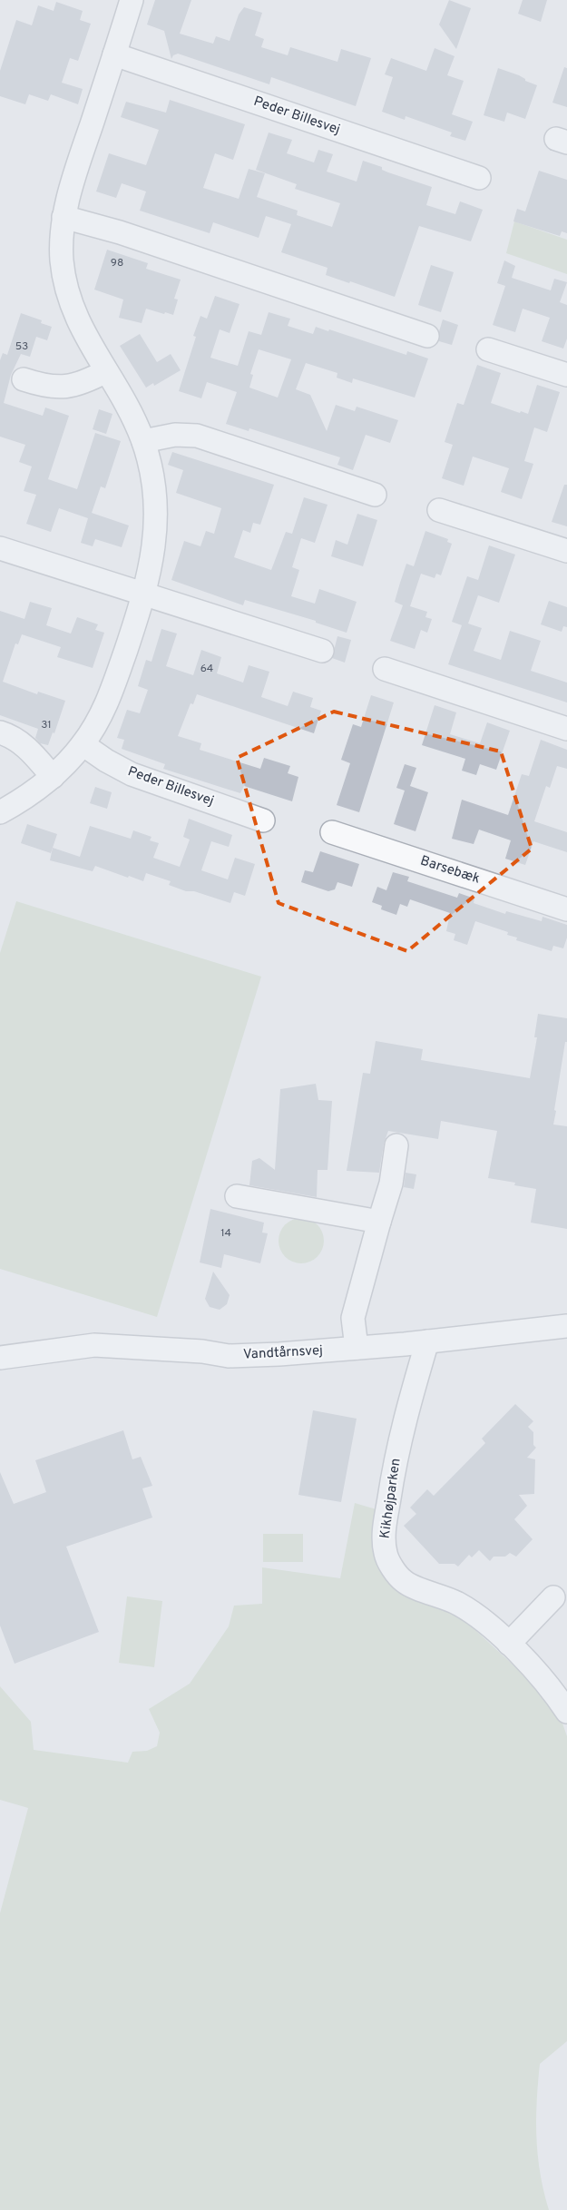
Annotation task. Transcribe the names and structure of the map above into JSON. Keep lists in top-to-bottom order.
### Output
{
  "streets": {
    "street": [
      "Peder Billesvej",
      "Barsebæk",
      "Vandtårnsvej",
      "Kikhøjparken"
    ]
  },
  "crossings": [
    ["Vandtårnsvej", "Kikhøjparken"]
  ],
  "house_numbers": [
    "98",
    "53",
    "64",
    "31",
    "14"
  ]
}
